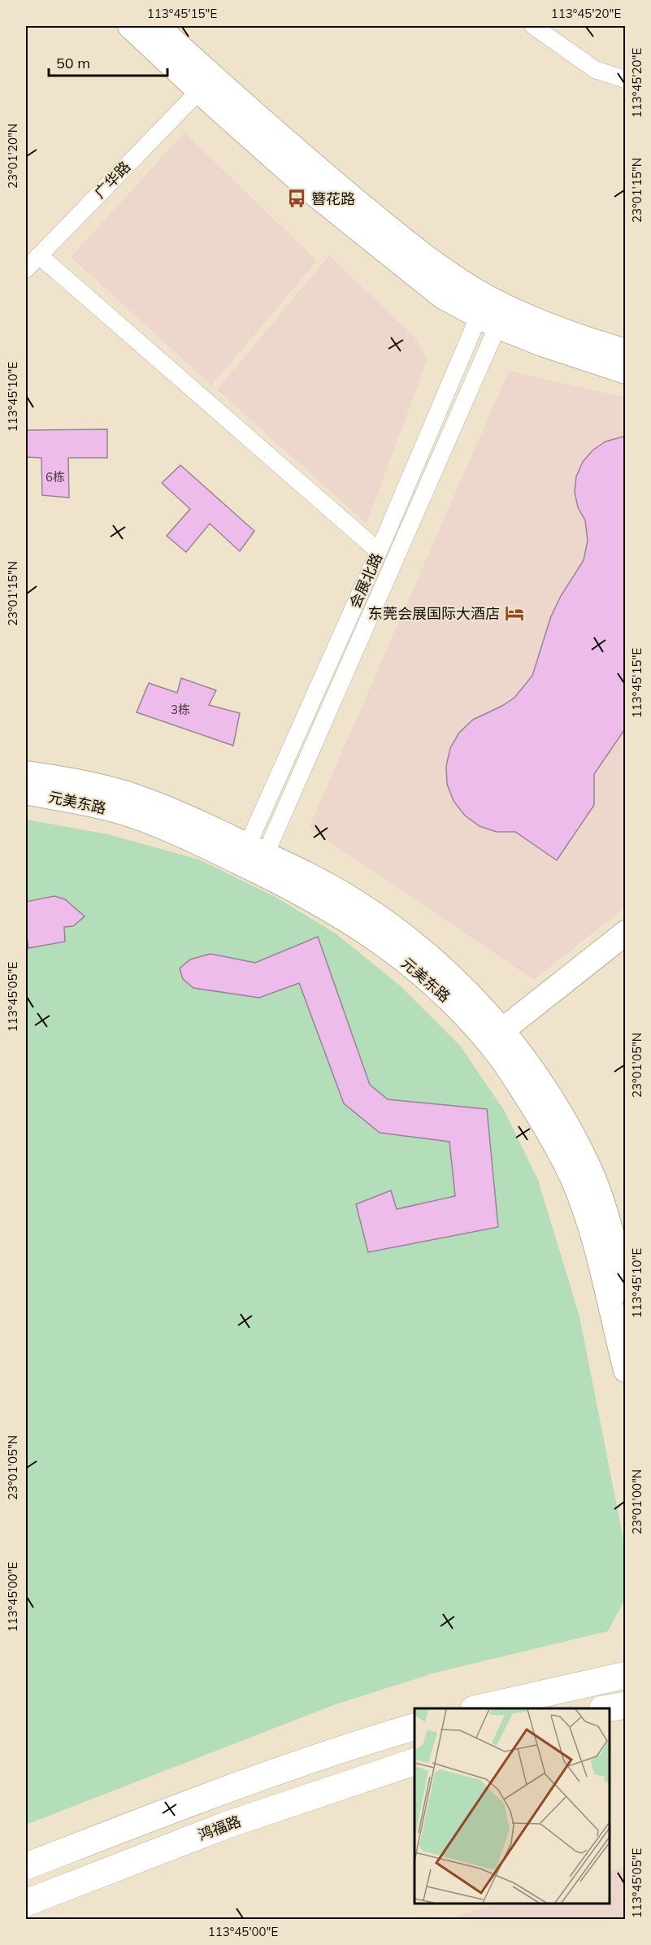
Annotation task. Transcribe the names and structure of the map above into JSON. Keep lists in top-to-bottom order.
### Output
{
  "streets": {
    "main road": ["鸿福路"],
    "street": ["广华路", "会展北路", "元美东路"]
  },
  "crossings": [
    ["会展北路", "元美东路"]
  ],
  "places": {
    "bus stop": ["簪花路"],
    "hotel": ["东莞会展国际大酒店"]
  },
  "house_numbers": ["6栋", "3栋"],
  "scale_bar": "50 m",
  "coordinates": [
    "113°45'15\"E",
    "113°45'20\"E",
    "23°01'20\"N",
    "23°01'15\"N",
    "113°45'10\"E",
    "113°45'05\"E",
    "23°01'05\"N",
    "23°01'00\"N",
    "113°45'00\"E"
  ]
}
